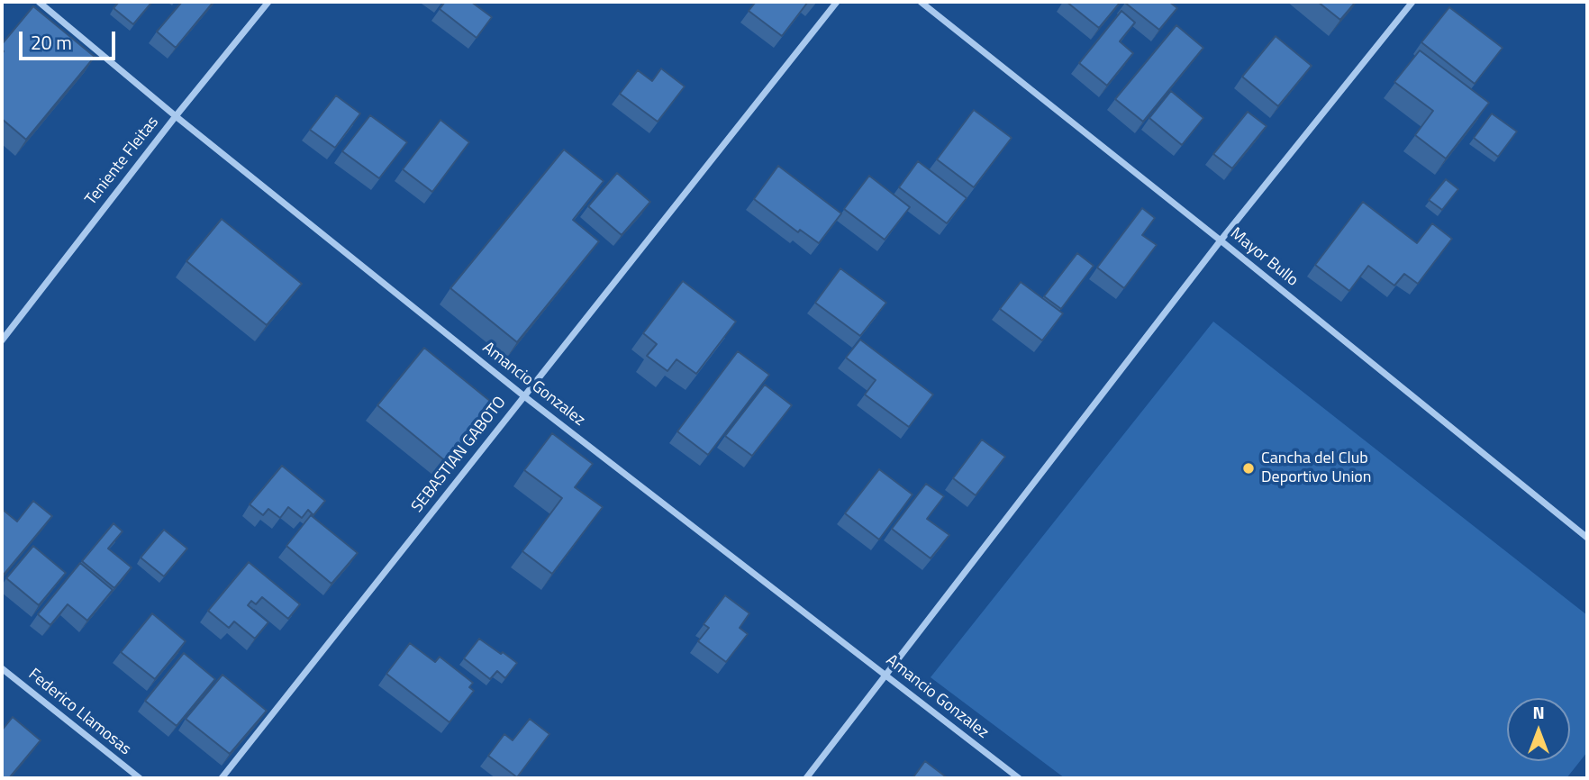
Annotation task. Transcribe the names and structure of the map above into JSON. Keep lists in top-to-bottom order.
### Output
{
  "streets": {
    "street": [
      "Teniente Fleitas",
      "Mayor Bullo",
      "Amancio Gonzalez",
      "SEBASTIAN GABOTO",
      "Federico Llamosas"
    ]
  },
  "crossings": [
    ["Teniente Fleitas", "Amancio Gonzalez"],
    ["Amancio Gonzalez", "SEBASTIAN GABOTO"]
  ],
  "places": ["Cancha del Club Deportivo Union"],
  "scale_bar": "20 m",
  "north": "top"
}
